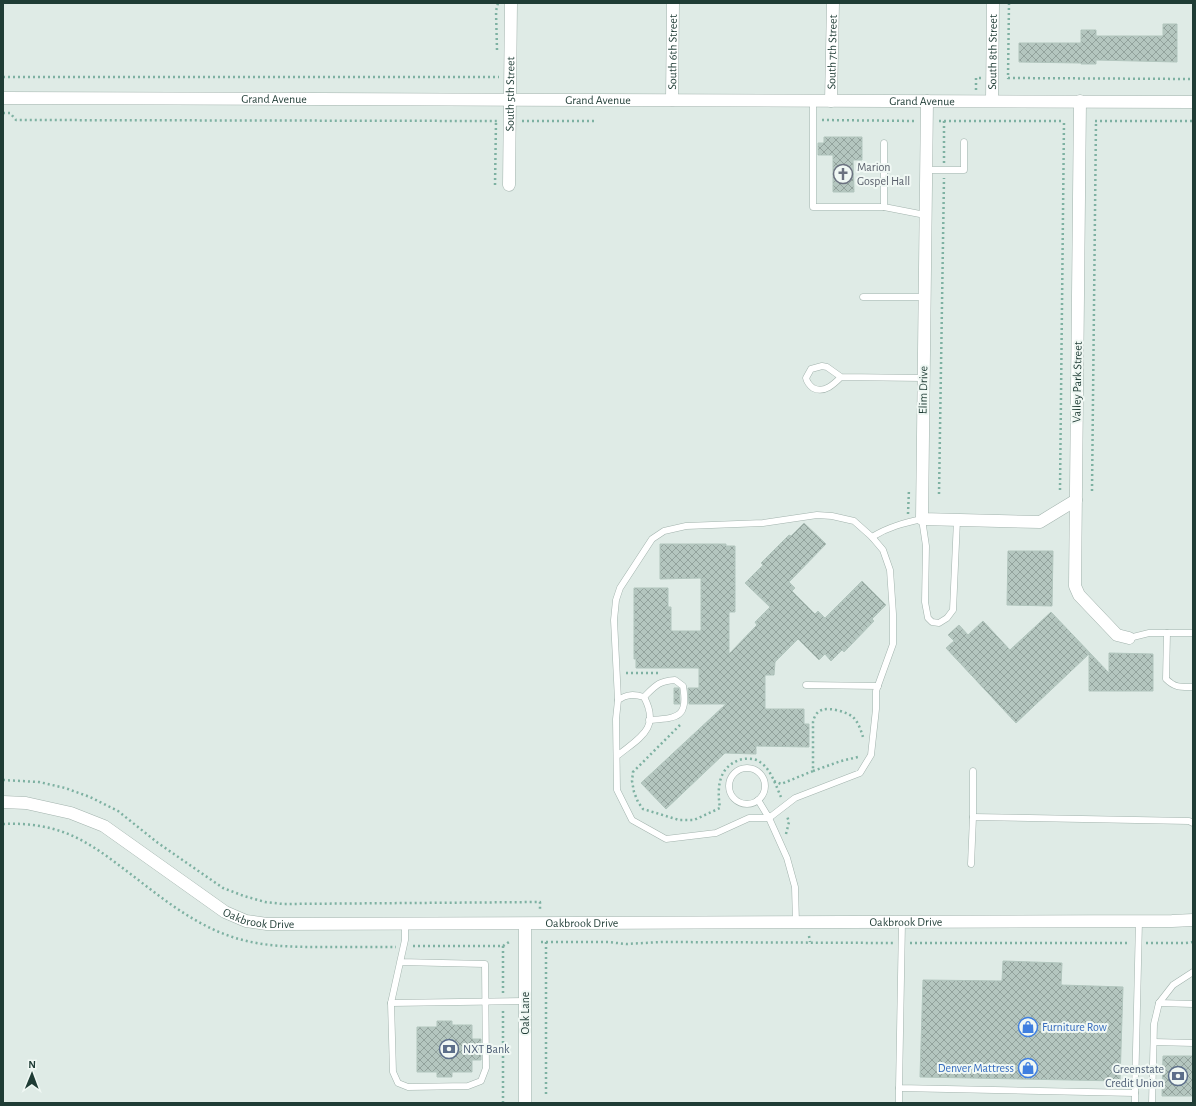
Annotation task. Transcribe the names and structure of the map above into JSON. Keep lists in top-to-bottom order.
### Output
{
  "streets": {
    "street": [
      "South 6th Street",
      "South 7th Street",
      "South 8th Street",
      "South 5th Street",
      "Grand Avenue",
      "Valley Park Street",
      "Elim Drive",
      "Oakbrook Drive",
      "Oak Lane"
    ]
  },
  "crossings": [
    ["South 6th Street", "Grand Avenue"],
    ["South 7th Street", "Grand Avenue"],
    ["South 8th Street", "Grand Avenue"],
    ["South 5th Street", "Grand Avenue"],
    ["Grand Avenue", "Valley Park Street"],
    ["Grand Avenue", "Elim Drive"],
    ["Oakbrook Drive", "Oak Lane"]
  ],
  "places": {
    "church": ["Marion Gospel Hall"],
    "shop": ["Furniture Row", "Denver Mattress"],
    "bank": ["NXT Bank", "Greenstate Credit Union"]
  },
  "north": "top"
}
